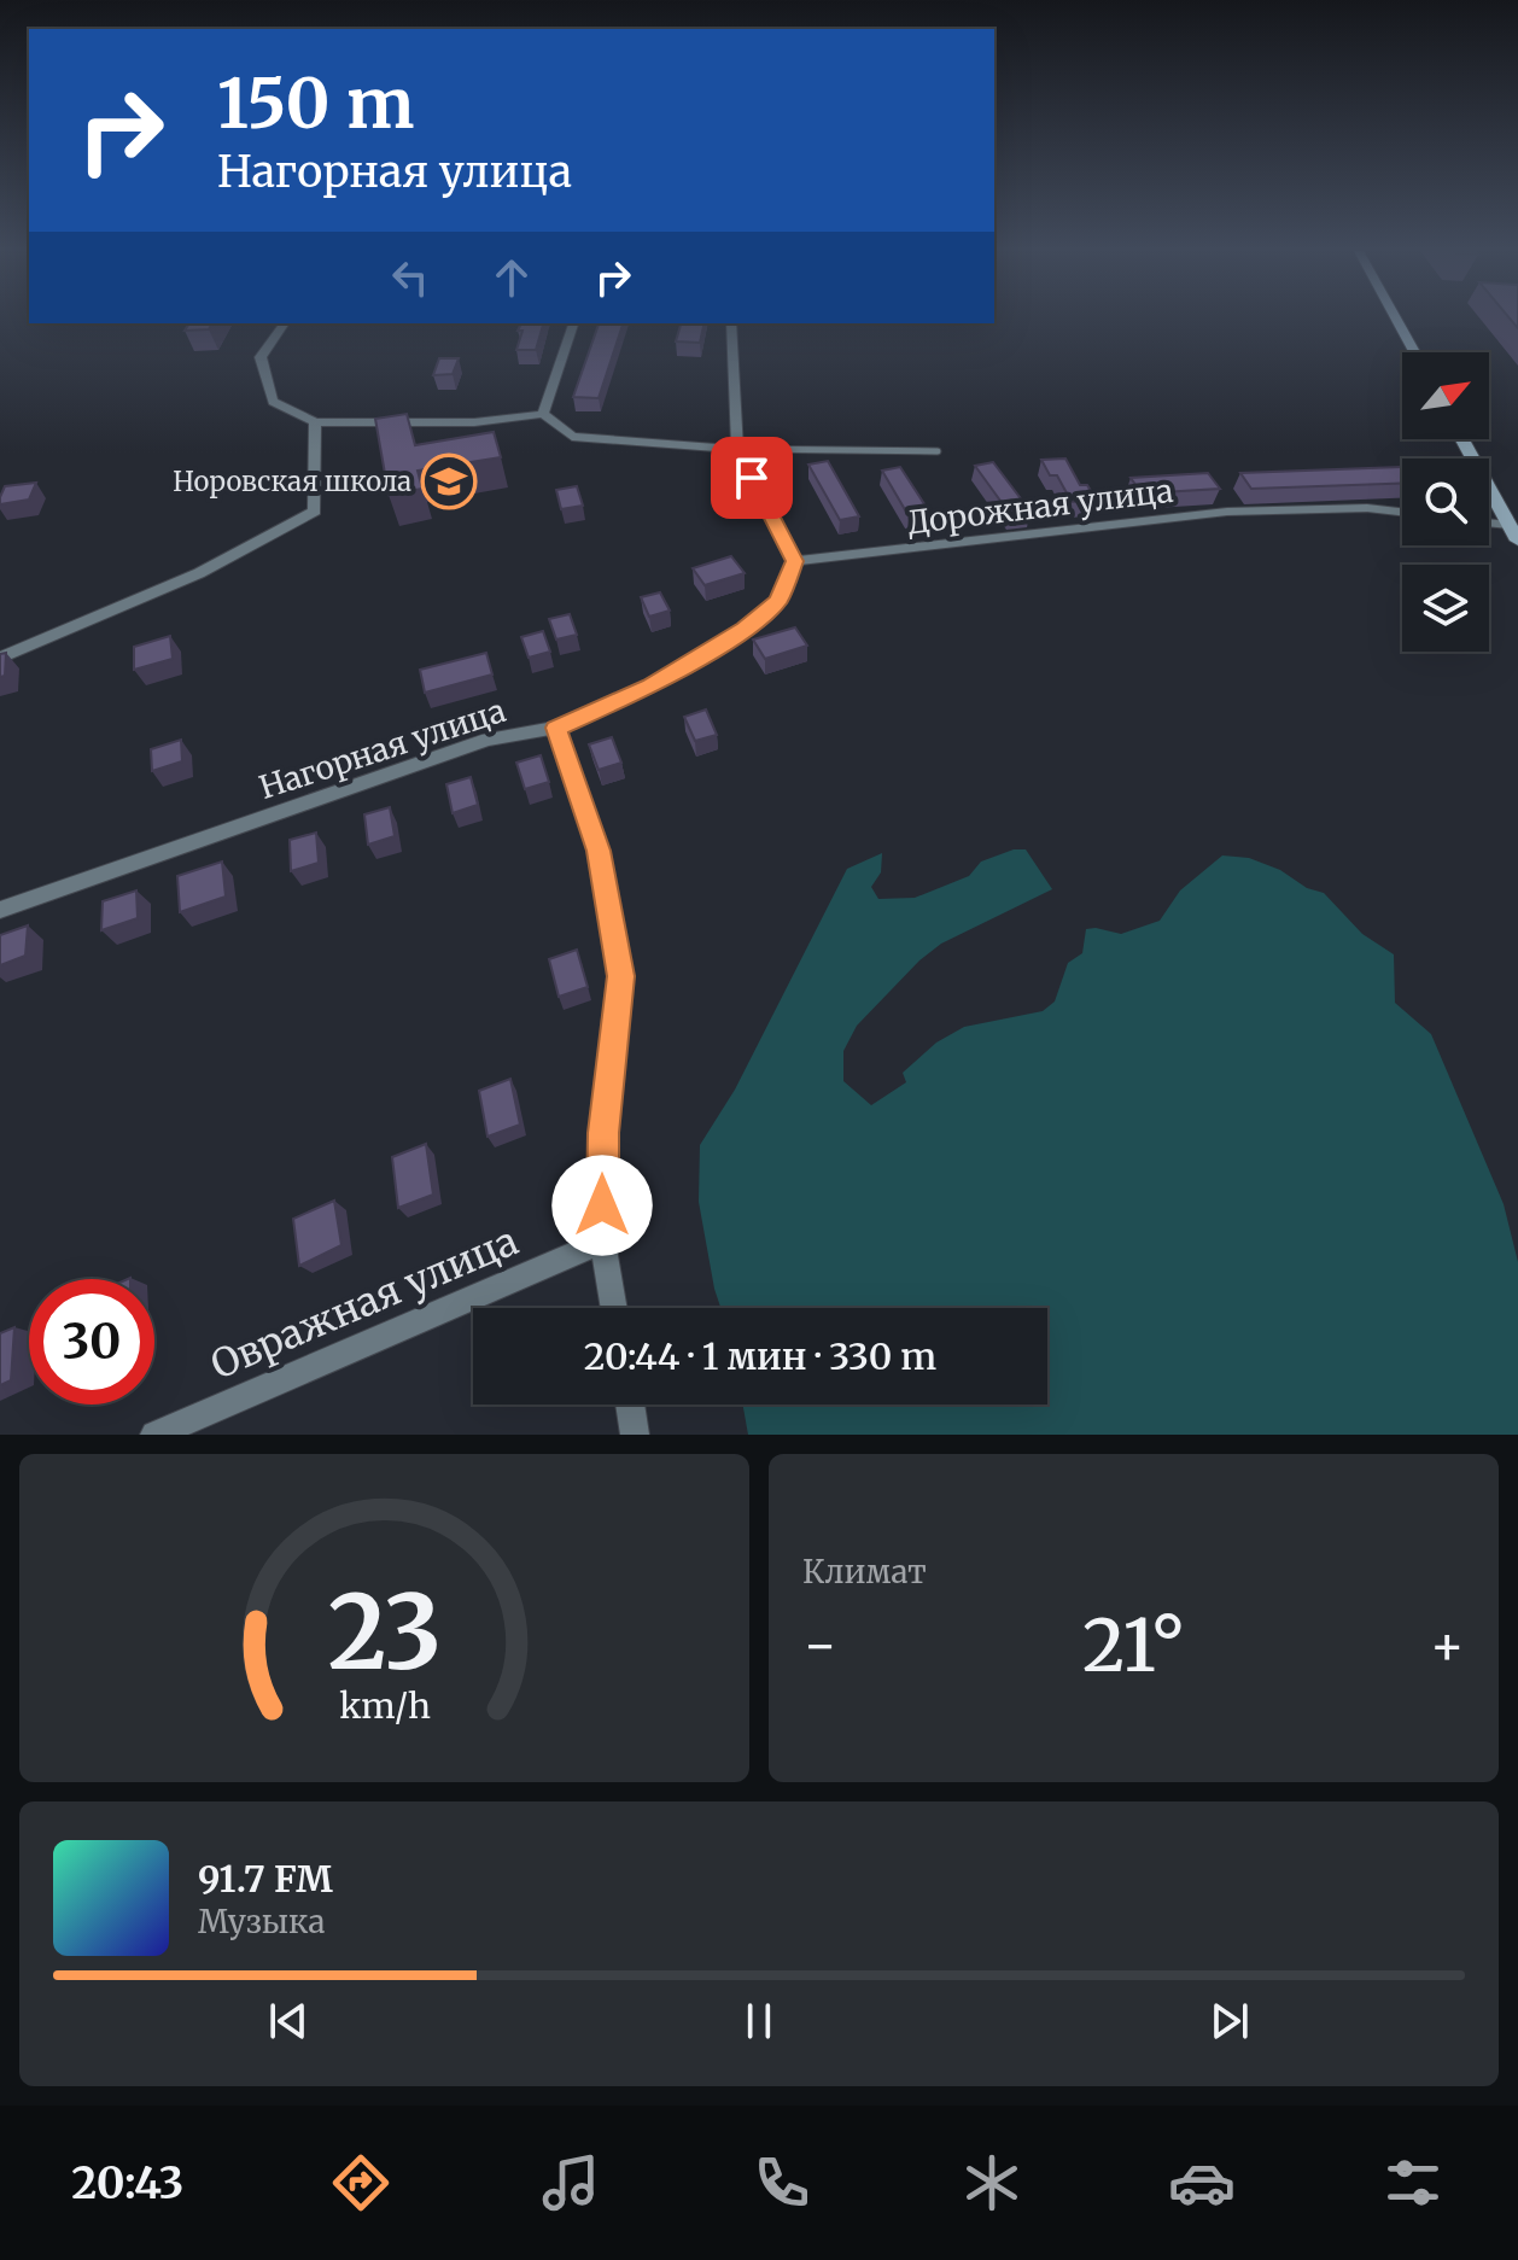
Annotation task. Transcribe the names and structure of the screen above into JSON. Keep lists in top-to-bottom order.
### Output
{
  "streets": {
    "street": ["Дорожная улица", "Нагорная улица", "Овражная улица"]
  },
  "crossings": [
    ["Дорожная улица", "Нагорная улица"]
  ],
  "places": {
    "school or university": ["Норовская школа"]
  },
  "north": "top right",
  "page": {
    "turn": ["150 m", "Нагорная улица"],
    "limit": "30",
    "trip": "20:44 · 1 мин · 330 m",
    "tile": "Климат",
    "heat": ["−", "21°", "+"],
    "song": ["91.7 FM", "Музыка"],
    "tabs": "20:43",
    "gauge": ["23", "km/h"]
  }
}
